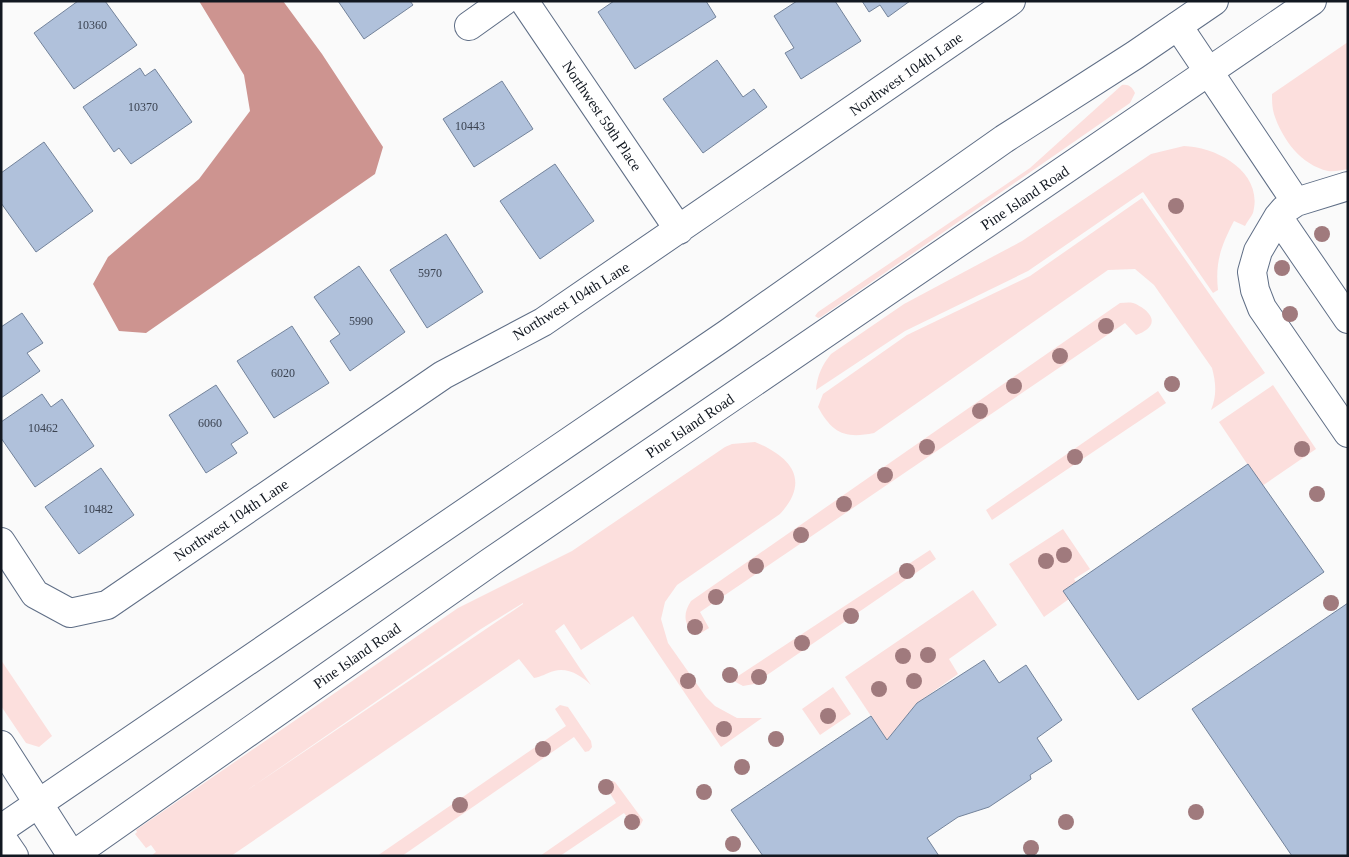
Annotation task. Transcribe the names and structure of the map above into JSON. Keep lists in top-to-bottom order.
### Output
{
  "streets": {
    "main road": ["Northwest 104th Lane", "Northwest 59th Place", "Pine Island Road"]
  },
  "crossings": [
    ["Northwest 104th Lane", "Northwest 59th Place"]
  ],
  "house_numbers": [
    "10360",
    "10370",
    "10443",
    "5970",
    "5990",
    "6020",
    "6060",
    "10462",
    "10482"
  ]
}
